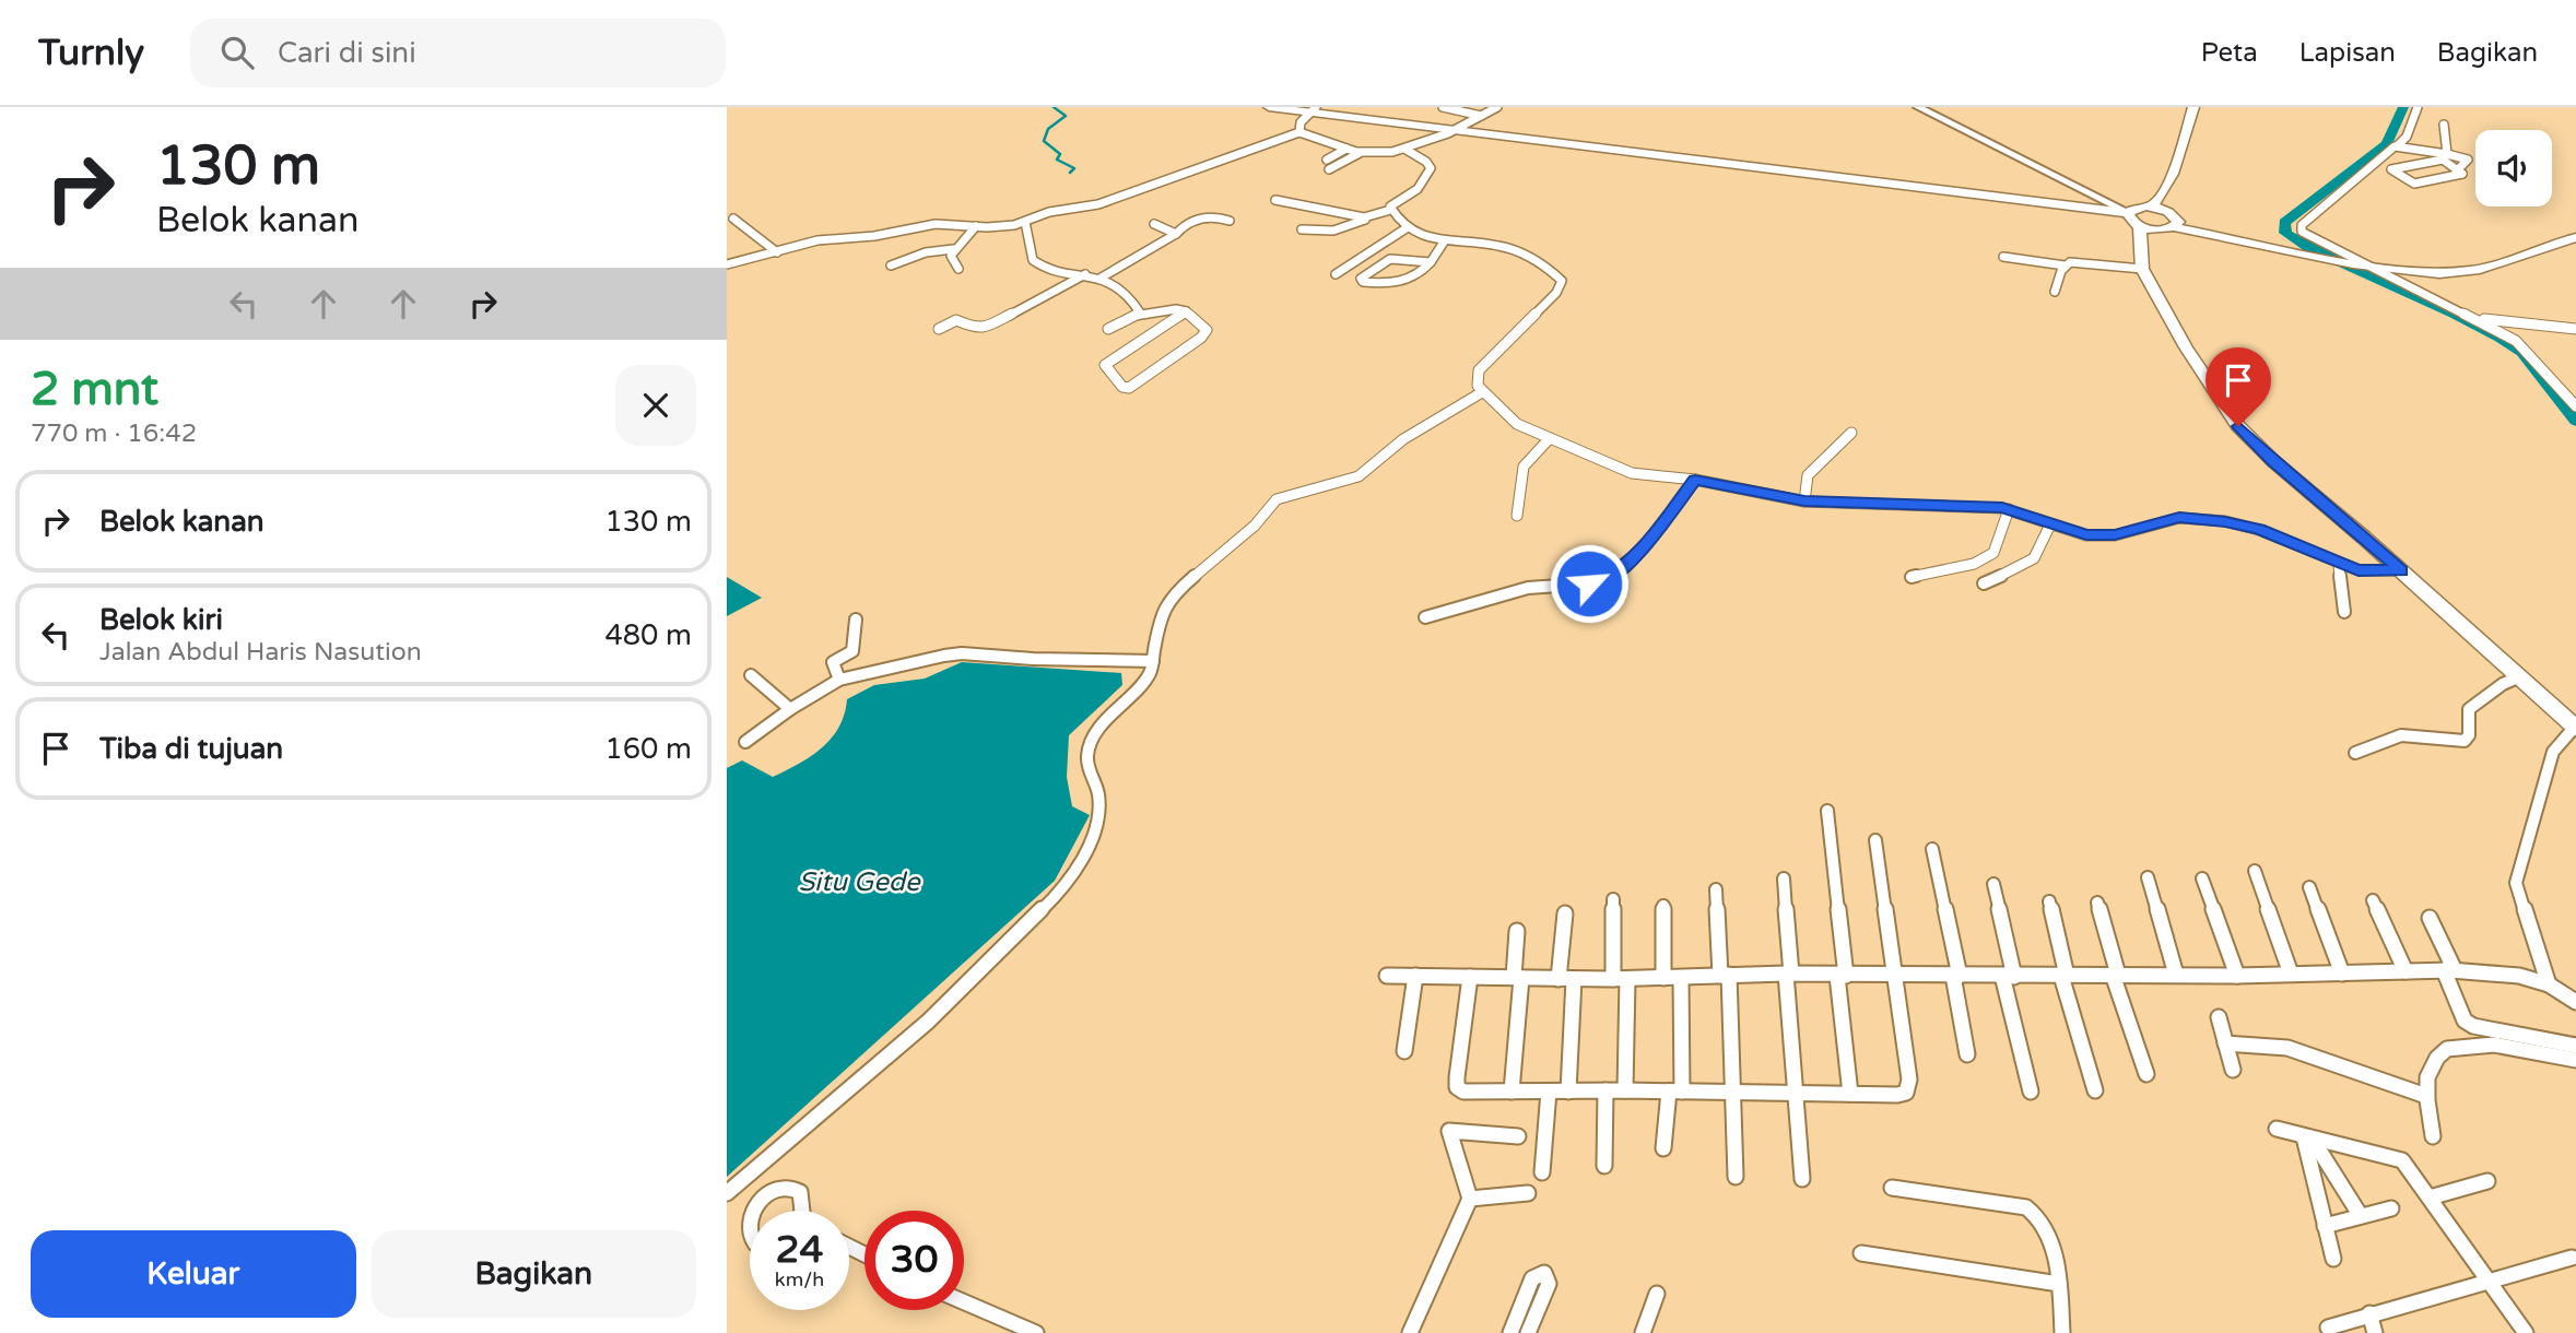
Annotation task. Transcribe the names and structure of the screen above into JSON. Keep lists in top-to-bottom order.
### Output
{
  "water": ["Situ Gede"],
  "page": {
    "header": "Turnly",
    "search": "Cari di sini",
    "nav": ["Peta", "Lapisan", "Bagikan"],
    "turn": ["130 m", "Belok kanan"],
    "heading": ["2 mnt", "770 m · 16:42"],
    "list": [
      {
        "name": "Belok kanan",
        "value": "130 m"
      },
      {
        "name": "Belok kiri",
        "note": "Jalan Abdul Haris Nasution",
        "value": "480 m"
      },
      {
        "name": "Tiba di tujuan",
        "value": "160 m"
      }
    ],
    "speed": "24 km/h",
    "limit": "30",
    "buttons": ["Keluar", "Bagikan"]
  }
}
